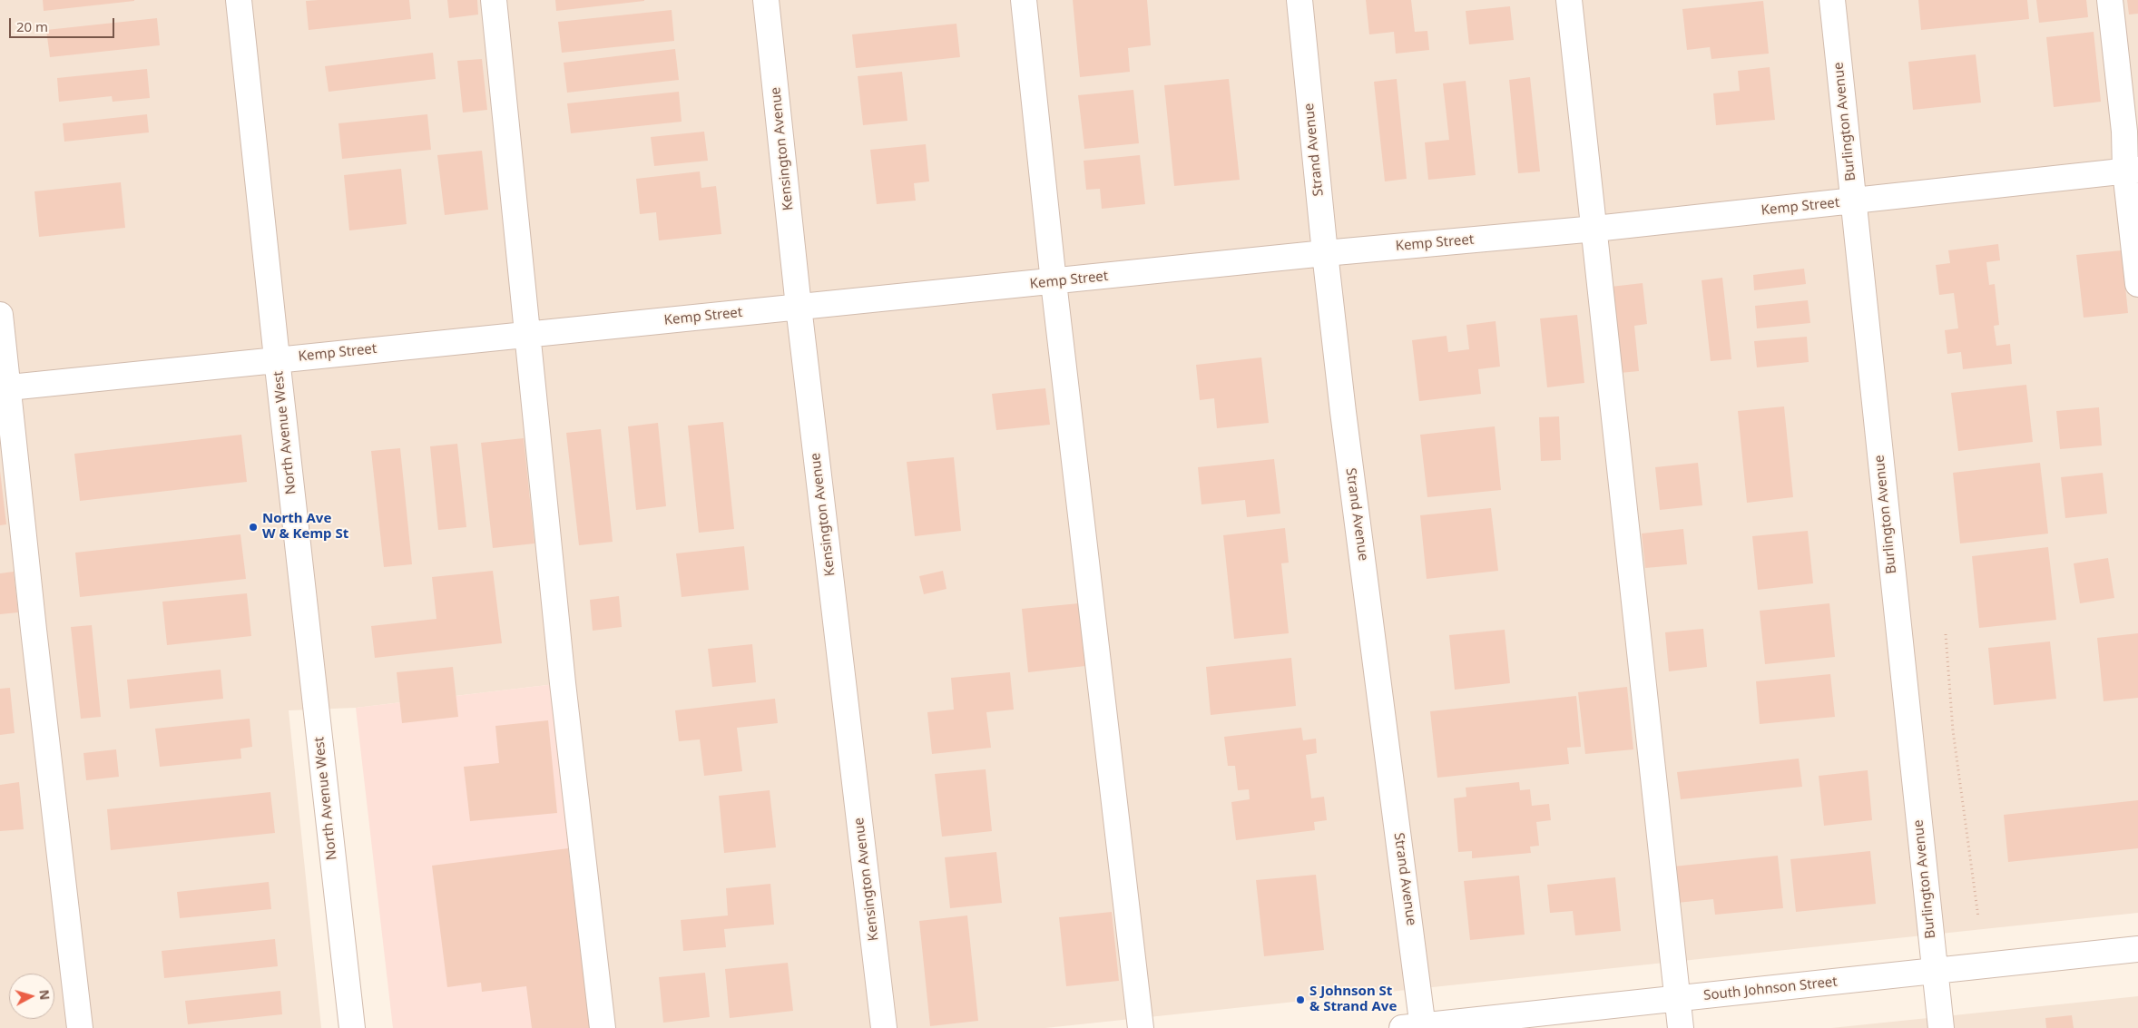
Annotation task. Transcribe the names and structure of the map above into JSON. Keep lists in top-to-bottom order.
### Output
{
  "streets": {
    "street": [
      "Burlington Avenue",
      "Kensington Avenue",
      "Strand Avenue",
      "Kemp Street",
      "North Avenue West",
      "South Johnson Street"
    ]
  },
  "crossings": [
    ["Burlington Avenue", "Kemp Street"],
    ["Burlington Avenue", "South Johnson Street"],
    ["Kensington Avenue", "Kemp Street"],
    ["Strand Avenue", "Kemp Street"],
    ["Strand Avenue", "South Johnson Street"],
    ["Kemp Street", "North Avenue West"]
  ],
  "places": ["North Ave W & Kemp St", "S Johnson St & Strand Ave"],
  "scale_bar": "20 m",
  "north": "right"
}
